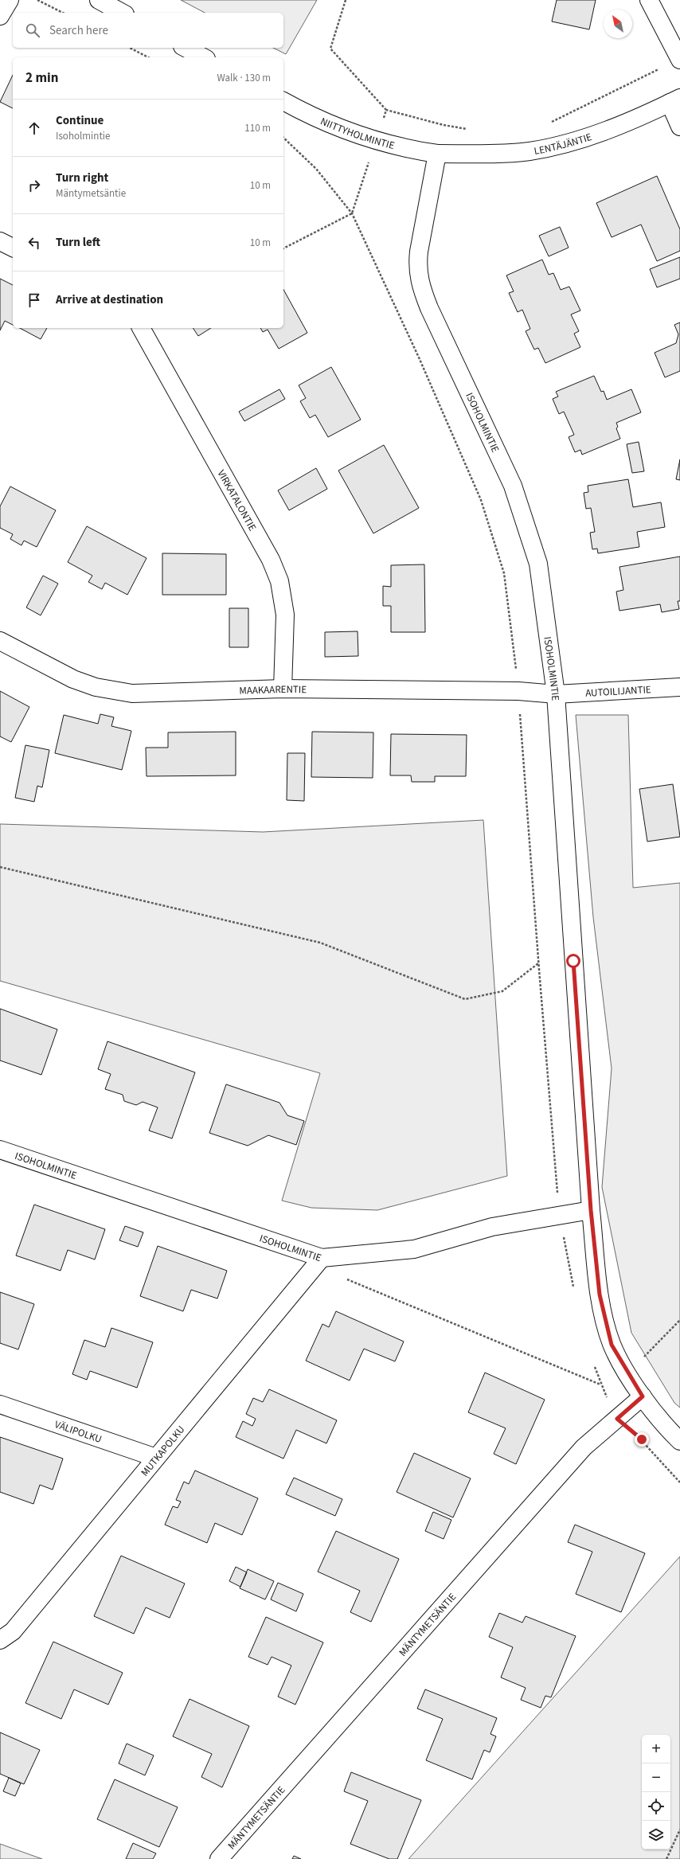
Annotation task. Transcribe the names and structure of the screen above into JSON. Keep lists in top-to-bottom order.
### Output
{
  "streets": {
    "street": [
      "NIITTYHOLMINTIE",
      "LENTÄJÄNTIE",
      "ISOHOLMINTIE",
      "VIRKATALONTIE",
      "MAAKAARENTIE",
      "AUTOILIJANTIE",
      "VÄLIPOLKU",
      "MUTKAPOLKU",
      "MÄNTYMETSÄNTIE"
    ]
  },
  "crossings": [
    ["NIITTYHOLMINTIE", "LENTÄJÄNTIE"],
    ["NIITTYHOLMINTIE", "ISOHOLMINTIE"],
    ["LENTÄJÄNTIE", "ISOHOLMINTIE"],
    ["ISOHOLMINTIE", "MAAKAARENTIE"],
    ["ISOHOLMINTIE", "AUTOILIJANTIE"],
    ["ISOHOLMINTIE", "MUTKAPOLKU"],
    ["ISOHOLMINTIE", "MÄNTYMETSÄNTIE"],
    ["VIRKATALONTIE", "MAAKAARENTIE"],
    ["MAAKAARENTIE", "AUTOILIJANTIE"],
    ["VÄLIPOLKU", "MUTKAPOLKU"]
  ],
  "north": "top left",
  "page": {
    "search": "Search here",
    "heading": ["2 min", "Walk · 130 m"],
    "list": [
      ["Continue", "Isoholmintie", "110 m"],
      ["Turn right", "Mäntymetsäntie", "10 m"],
      ["Turn left", "10 m"],
      "Arrive at destination"
    ],
    "map_buttons": ["+", "−"]
  }
}
